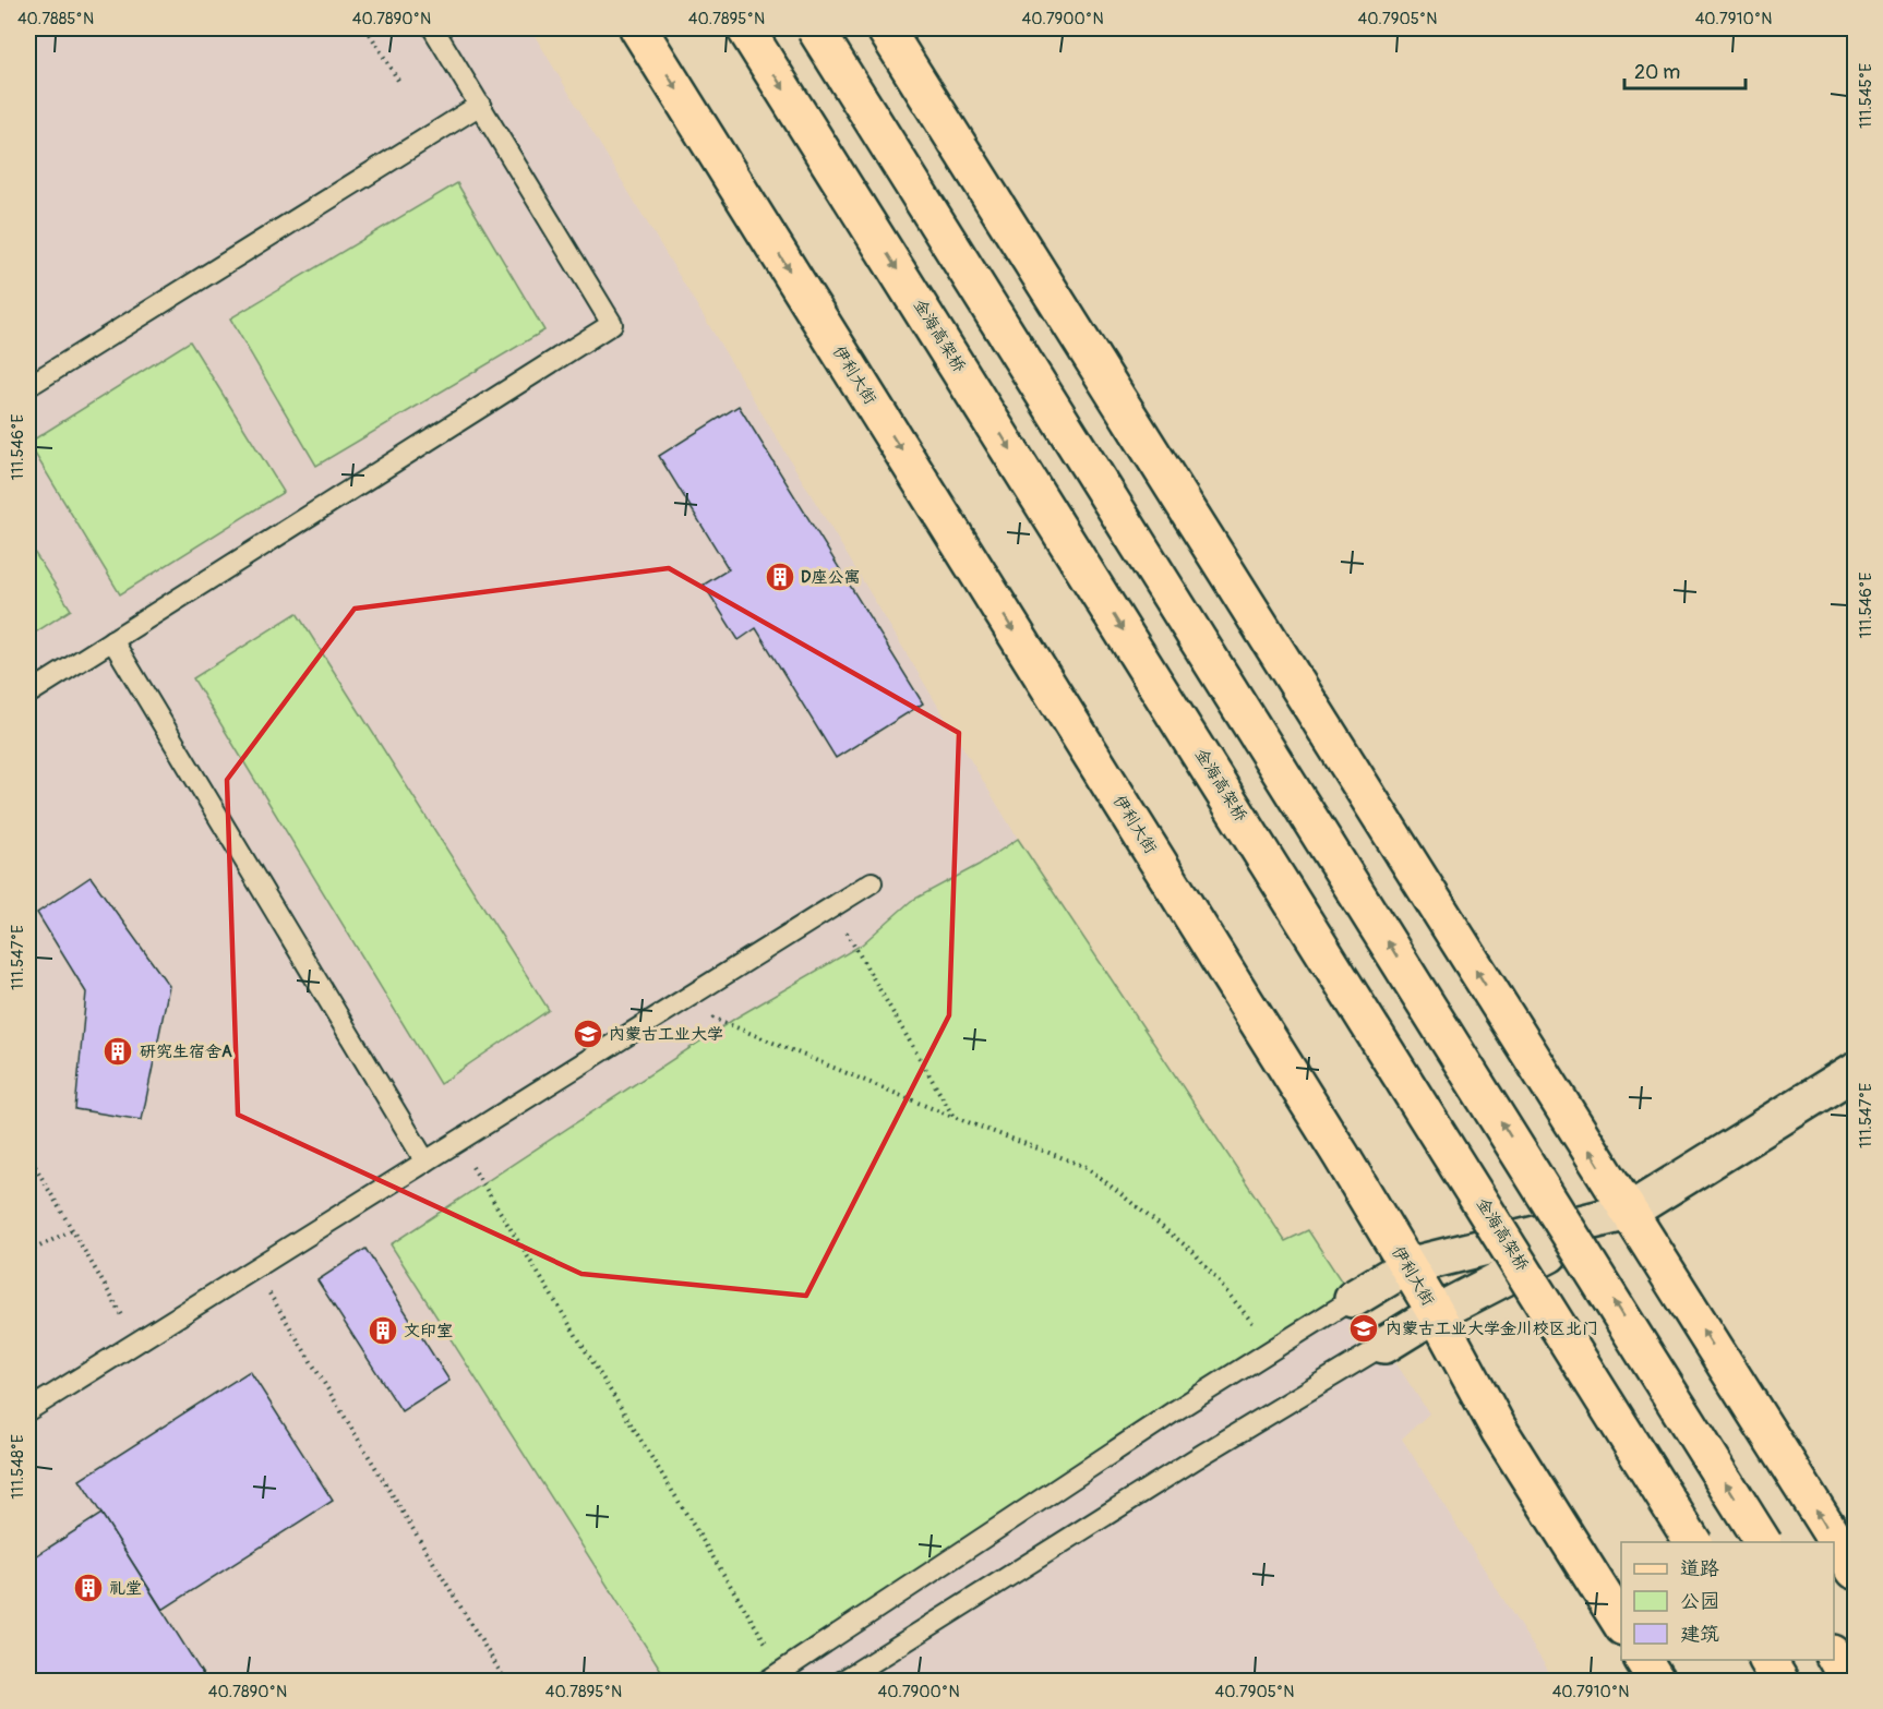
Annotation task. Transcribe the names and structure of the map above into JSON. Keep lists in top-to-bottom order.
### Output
{
  "streets": {
    "main road": ["金海高架桥", "伊利大街"]
  },
  "places": {
    "building": [
      "D座公寓",
      "研究生宿舍A",
      "文印室",
      "礼堂"
    ],
    "school or university": ["内蒙古工业大学", "内蒙古工业大学金川校区北门"]
  },
  "legend": ["道路", "公园", "建筑"],
  "scale_bar": "20 m",
  "coordinates": [
    "40.7885°N",
    "40.7890°N",
    "40.7895°N",
    "40.7900°N",
    "40.7905°N",
    "40.7910°N",
    "111.545°E",
    "111.546°E",
    "111.547°E",
    "111.548°E"
  ]
}
